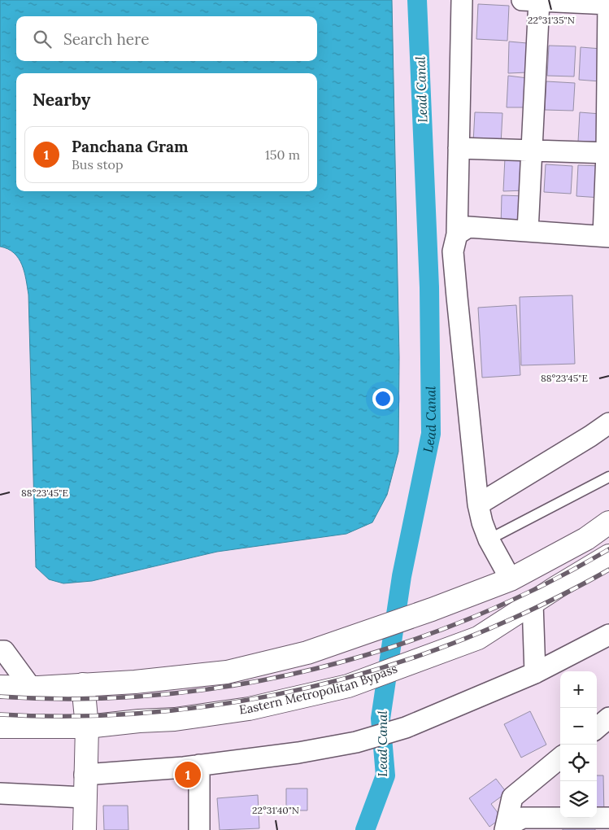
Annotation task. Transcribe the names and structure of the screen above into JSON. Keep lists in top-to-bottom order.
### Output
{
  "streets": {
    "main road": ["Eastern Metropolitan Bypass"]
  },
  "water": ["Lead Canal"],
  "page": {
    "search": "Search here",
    "heading": "Nearby",
    "list": [
      {
        "mark": "1",
        "name": "Panchana Gram",
        "note": "Bus stop",
        "value": "150 m"
      }
    ],
    "map_buttons": ["+", "−"],
    "pins": "1"
  },
  "coordinates": ["22°31'35\"N", "88°23'45\"E", "22°31'40\"N"]
}
